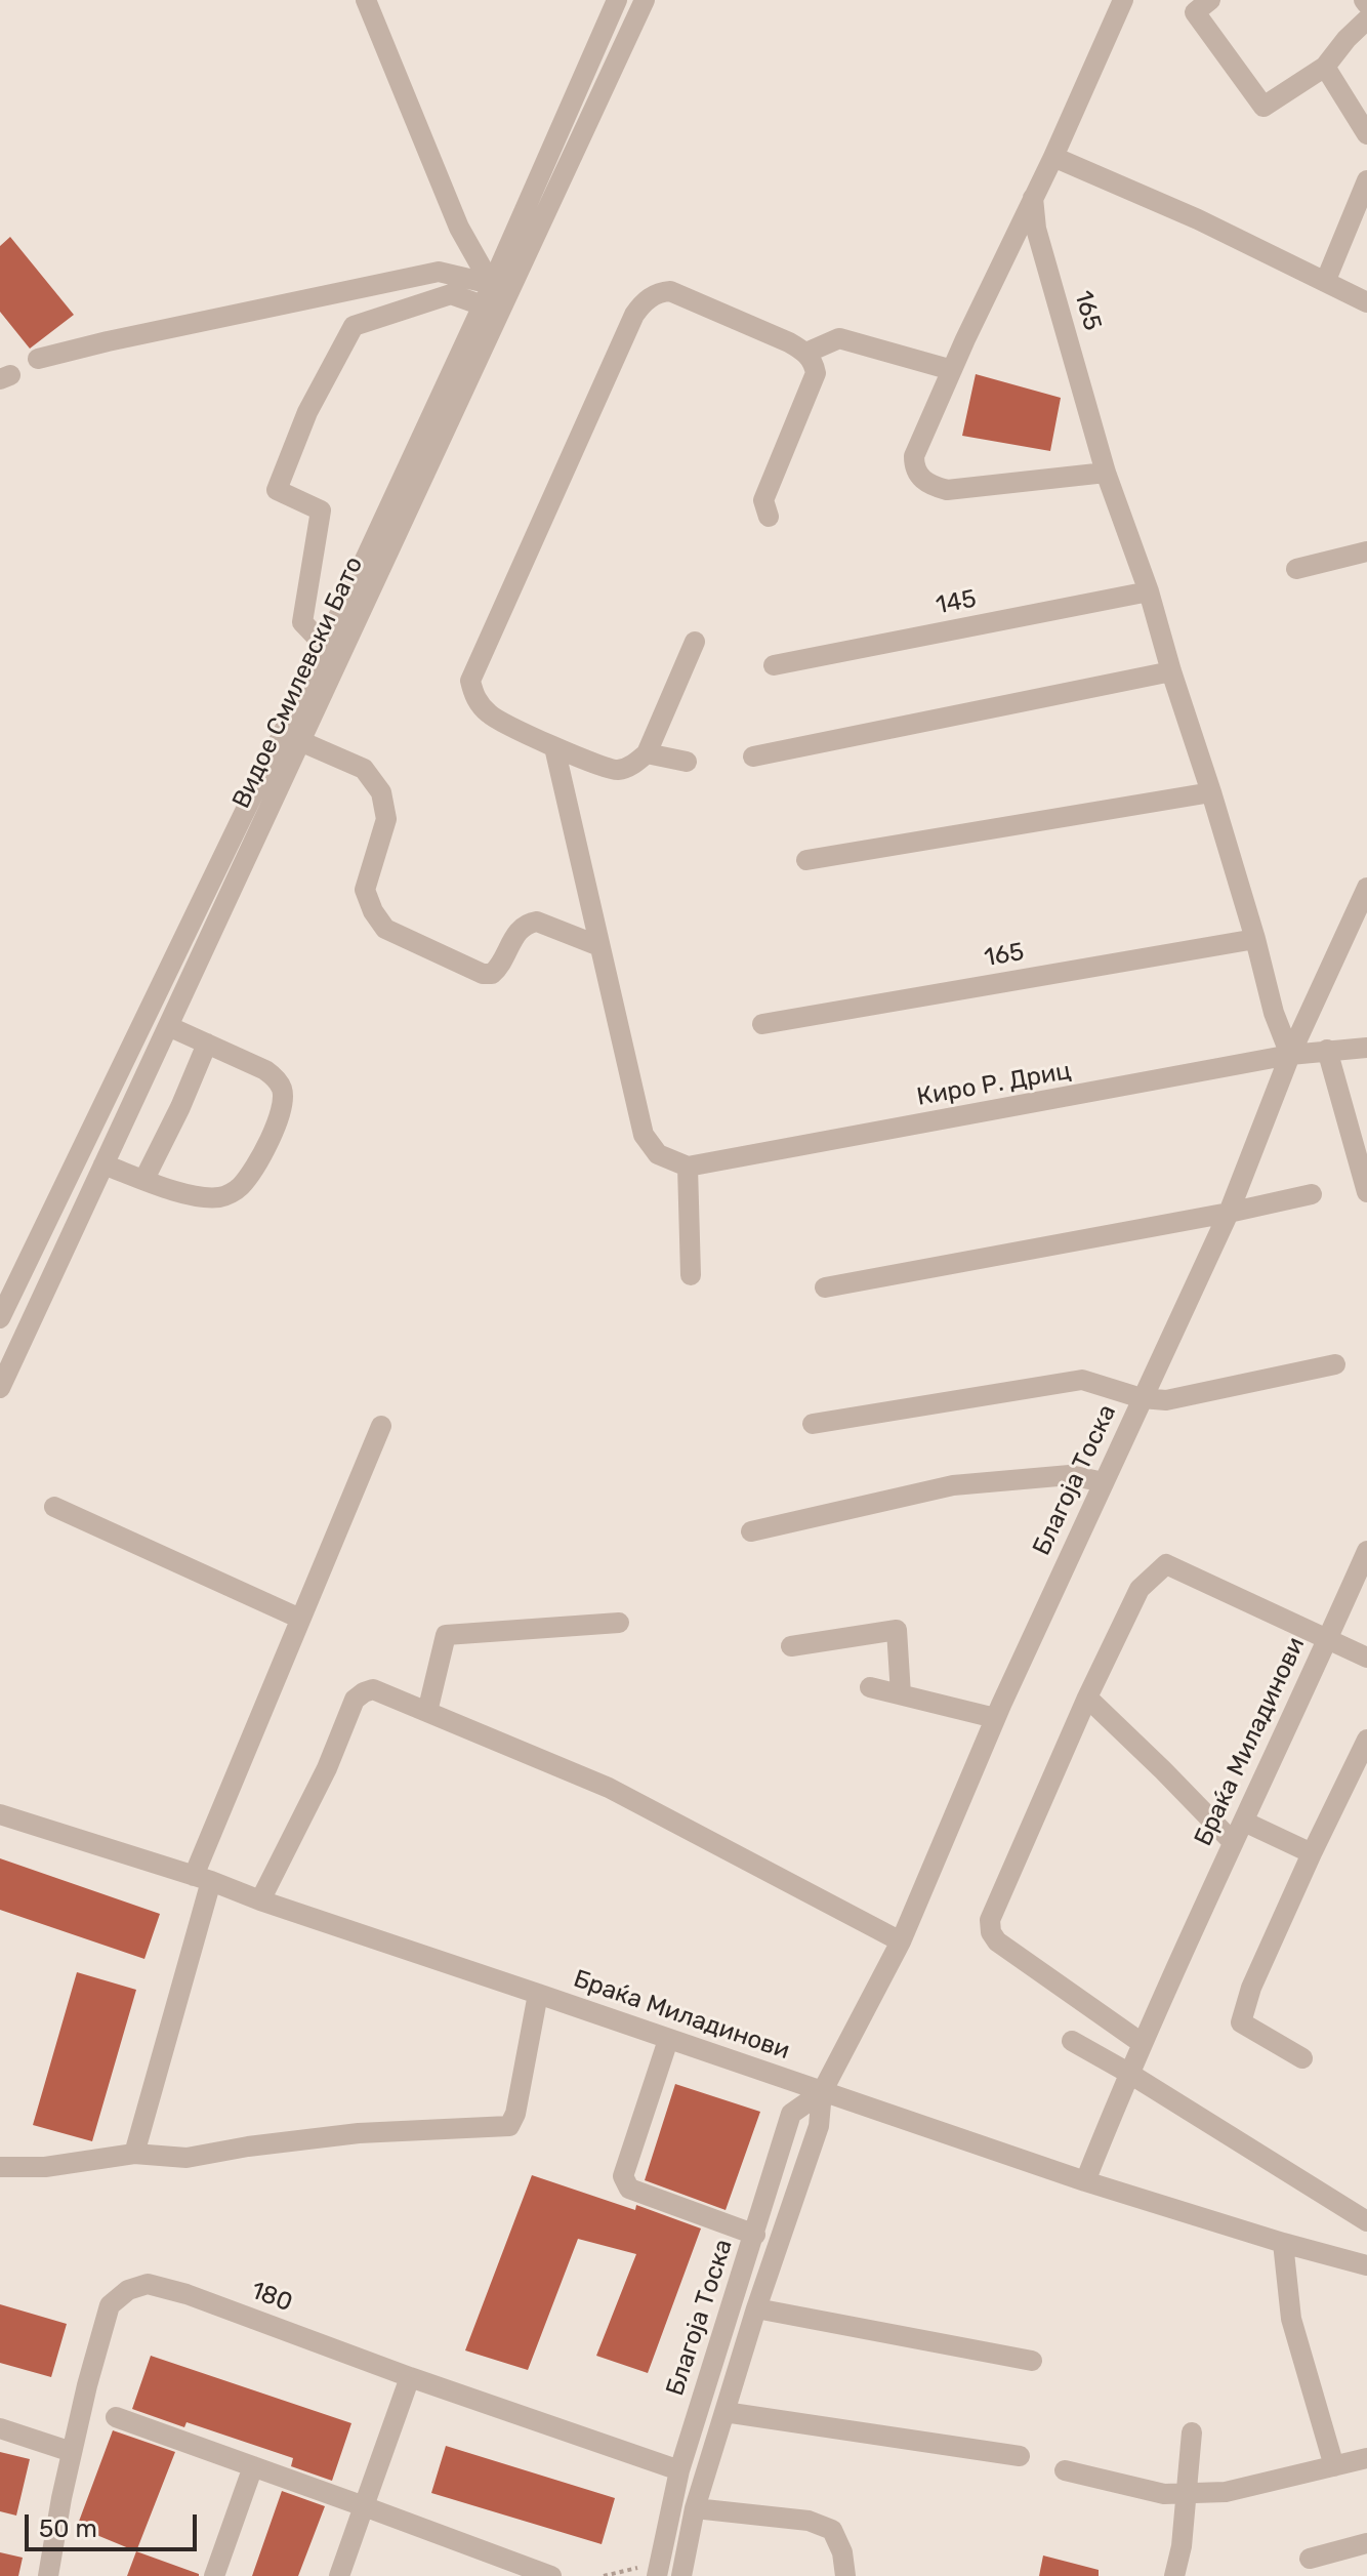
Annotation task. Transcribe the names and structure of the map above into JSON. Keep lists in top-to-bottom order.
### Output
{
  "streets": {
    "street": [
      "165",
      "145",
      "Видое Смилевски Бато",
      "Киро Р. Дриц",
      "Благоја Тоска",
      "Браќа Миладинови",
      "180"
    ]
  },
  "crossings": [
    ["165", "145"],
    ["165", "Киро Р. Дриц"],
    ["165", "Благоја Тоска"],
    ["Киро Р. Дриц", "Благоја Тоска"],
    ["Благоја Тоска", "Браќа Миладинови"],
    ["Благоја Тоска", "180"]
  ],
  "scale_bar": "50 m"
}
